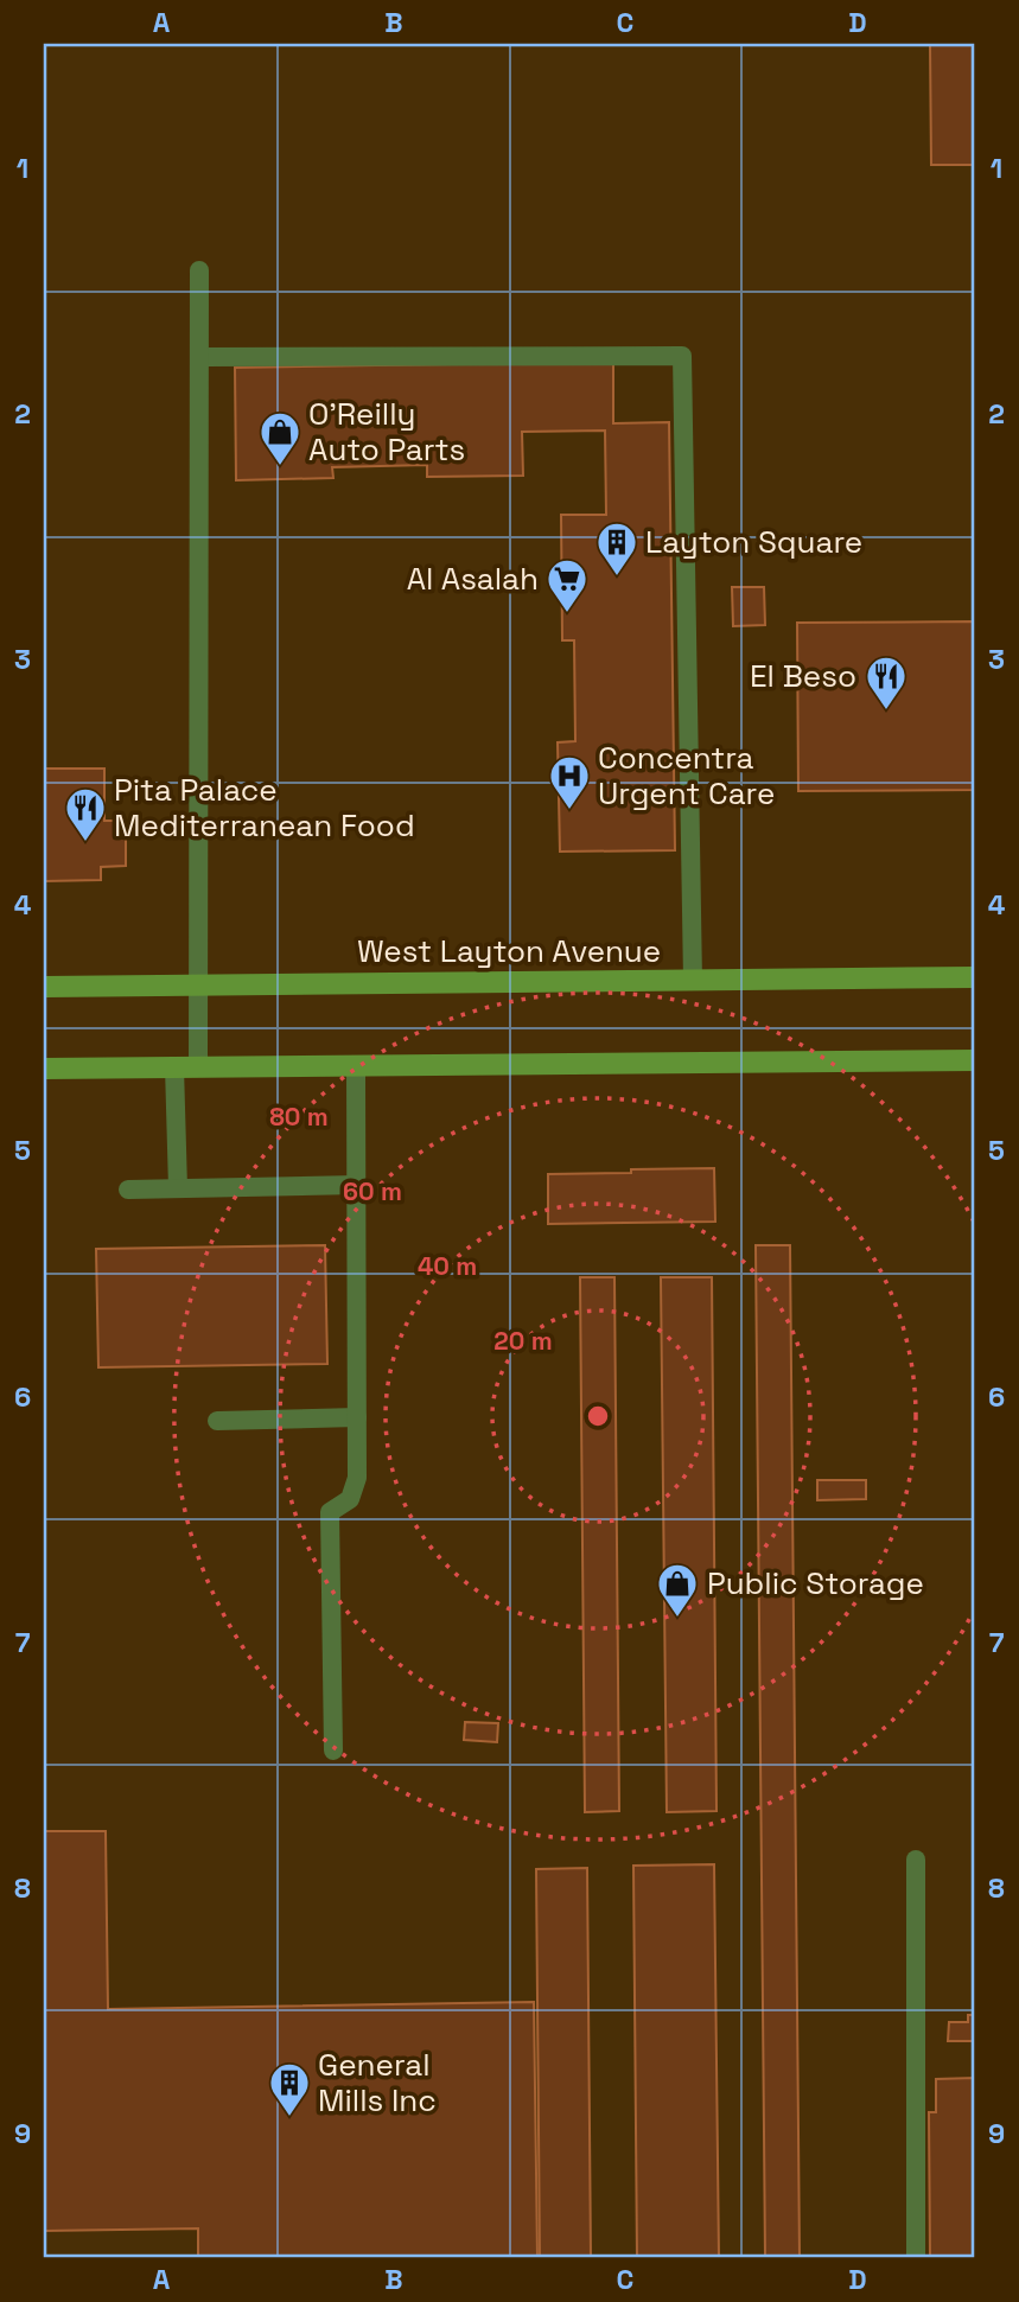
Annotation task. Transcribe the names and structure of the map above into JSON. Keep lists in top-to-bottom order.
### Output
{
  "streets": {
    "main road": ["West Layton Avenue"]
  },
  "places": {
    "shop": ["O'Reilly Auto Parts", "Public Storage"],
    "building": ["Layton Square", "General Mills Inc"],
    "supermarket": ["Al Asalah"],
    "restaurant": ["El Beso", "Pita Palace Mediterranean Food"],
    "hospital": ["Concentra Urgent Care"]
  },
  "grid": {
    "columns": [
      "A",
      "B",
      "C",
      "D"
    ],
    "rows": [
      "1",
      "2",
      "3",
      "4",
      "5",
      "6",
      "7",
      "8",
      "9"
    ]
  },
  "rings": [
    "80 m",
    "60 m",
    "40 m",
    "20 m"
  ]
}
